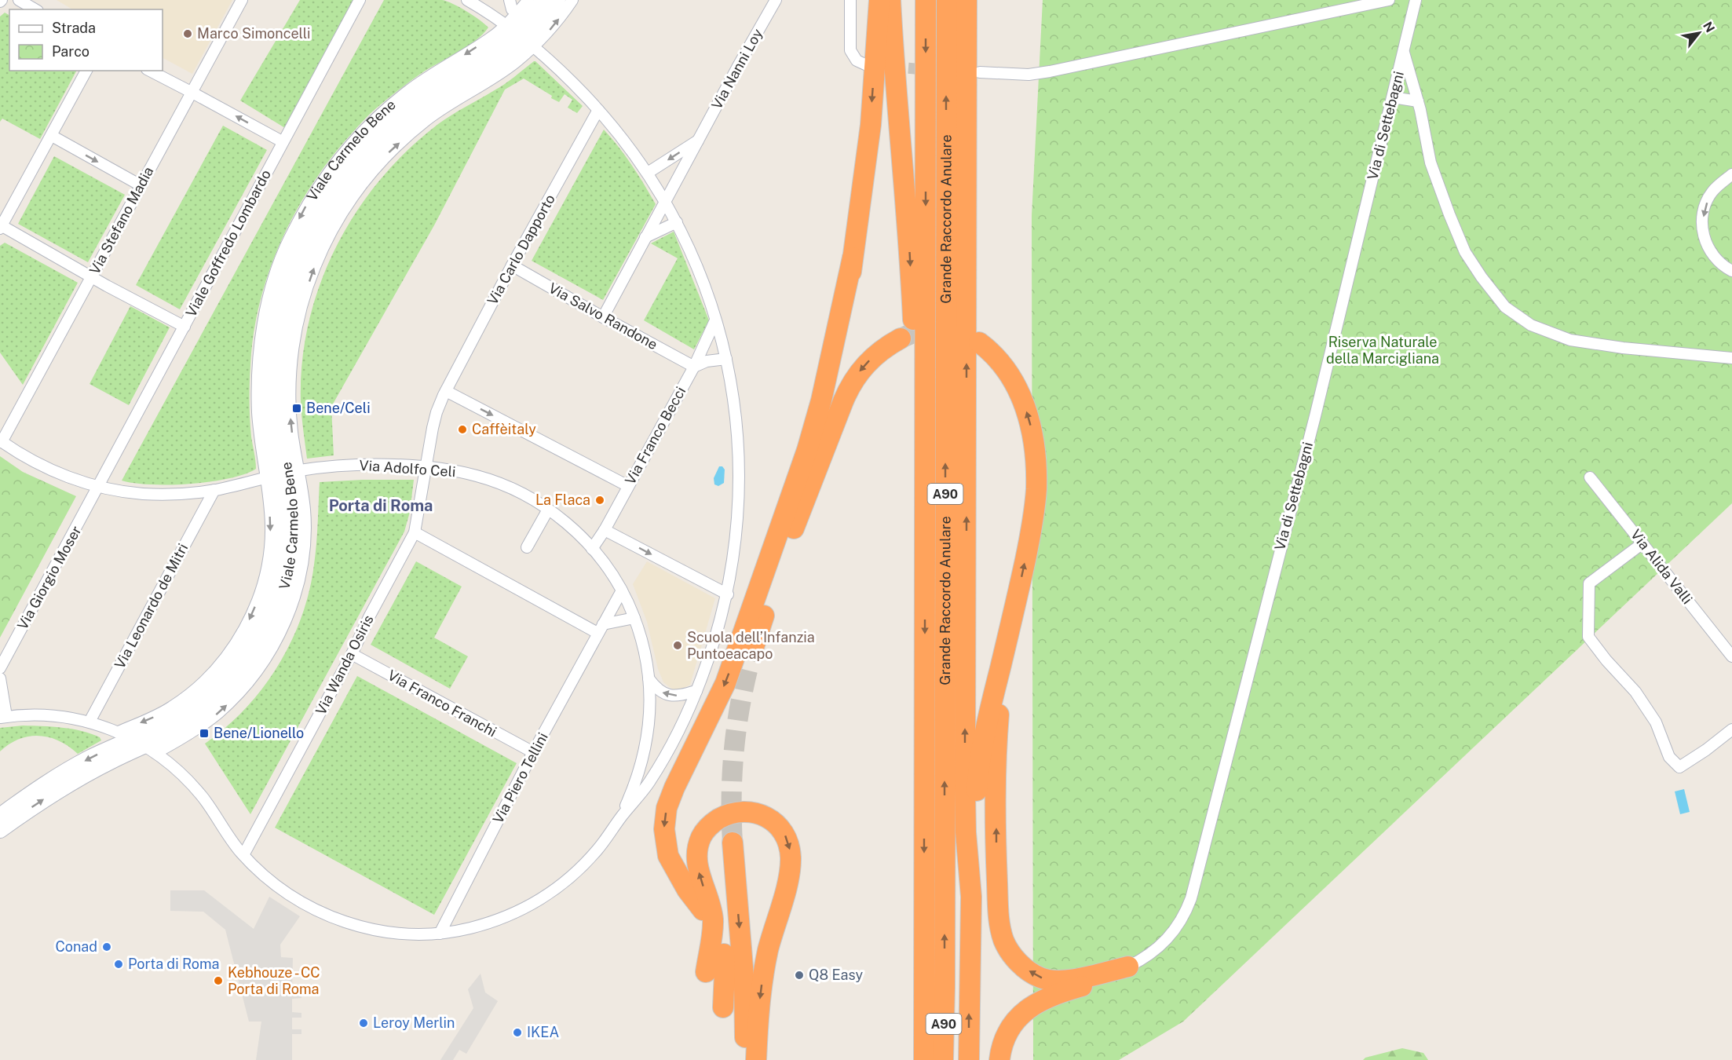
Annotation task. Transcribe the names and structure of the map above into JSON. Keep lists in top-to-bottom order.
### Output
{
  "streets": {
    "highway": ["Grande Raccordo Anulare", "A90"],
    "street": [
      "Via Nanni Loy",
      "Via di Settebagni",
      "Viale Carmelo Bene",
      "Via Stefano Madia",
      "Viale Goffredo Lombardo",
      "Via Carlo Dapporto",
      "Via Salvo Randone",
      "Via Franco Becci",
      "Via Adolfo Celi",
      "Via Alida Valli",
      "Via Giorgio Moser",
      "Via Leonardo de Mitri",
      "Via Wanda Osiris",
      "Via Franco Franchi",
      "Via Piero Tellini"
    ]
  },
  "crossings": [
    ["Via Nanni Loy", "Via Salvo Randone"],
    ["Viale Carmelo Bene", "Via Adolfo Celi"],
    ["Via Stefano Madia", "Via Adolfo Celi"],
    ["Viale Goffredo Lombardo", "Via Adolfo Celi"],
    ["Viale Goffredo Lombardo", "Via Giorgio Moser"],
    ["Via Carlo Dapporto", "Via Salvo Randone"],
    ["Via Carlo Dapporto", "Via Adolfo Celi"],
    ["Via Carlo Dapporto", "Via Wanda Osiris"],
    ["Via Salvo Randone", "Via Franco Becci"],
    ["Via Franco Becci", "Via Adolfo Celi"],
    ["Via Adolfo Celi", "Via Giorgio Moser"],
    ["Via Adolfo Celi", "Via Leonardo de Mitri"],
    ["Via Adolfo Celi", "Via Wanda Osiris"],
    ["Via Adolfo Celi", "Via Piero Tellini"],
    ["Via Wanda Osiris", "Via Franco Franchi"],
    ["Via Franco Franchi", "Via Piero Tellini"]
  ],
  "districts": ["Porta di Roma"],
  "parks": ["Riserva Naturale della Marcigliana"],
  "places": {
    "other": [
      "Marco Simoncelli",
      "Caffèitaly",
      "La Flaca",
      "Scuola dell’Infanzia Puntoeacapo",
      "Conad",
      "Porta di Roma",
      "Q8 Easy",
      "Kebhouze - CC Porta di Roma",
      "Leroy Merlin",
      "IKEA"
    ],
    "transit": ["Bene/Celi", "Bene/Lionello"]
  },
  "legend": ["Strada", "Parco"],
  "north": "top right"
}
